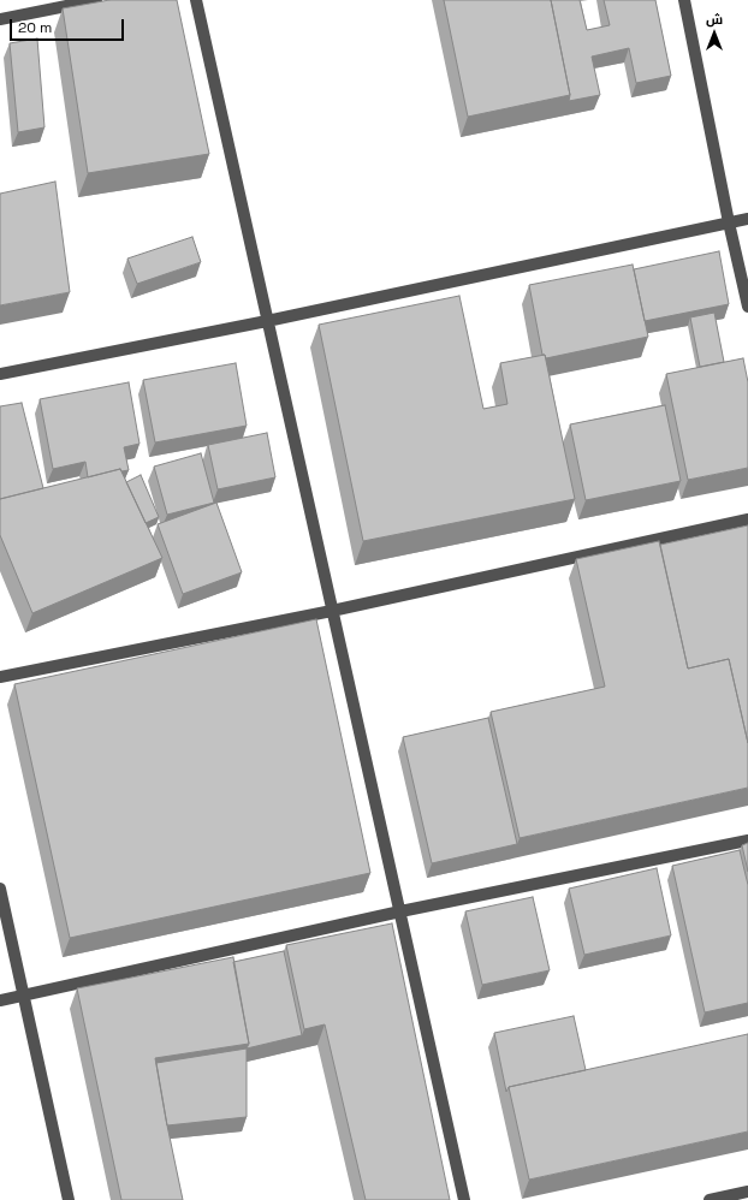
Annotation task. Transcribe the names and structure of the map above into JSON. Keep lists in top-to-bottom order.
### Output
{
  "scale_bar": "20 m",
  "north": "top"
}
